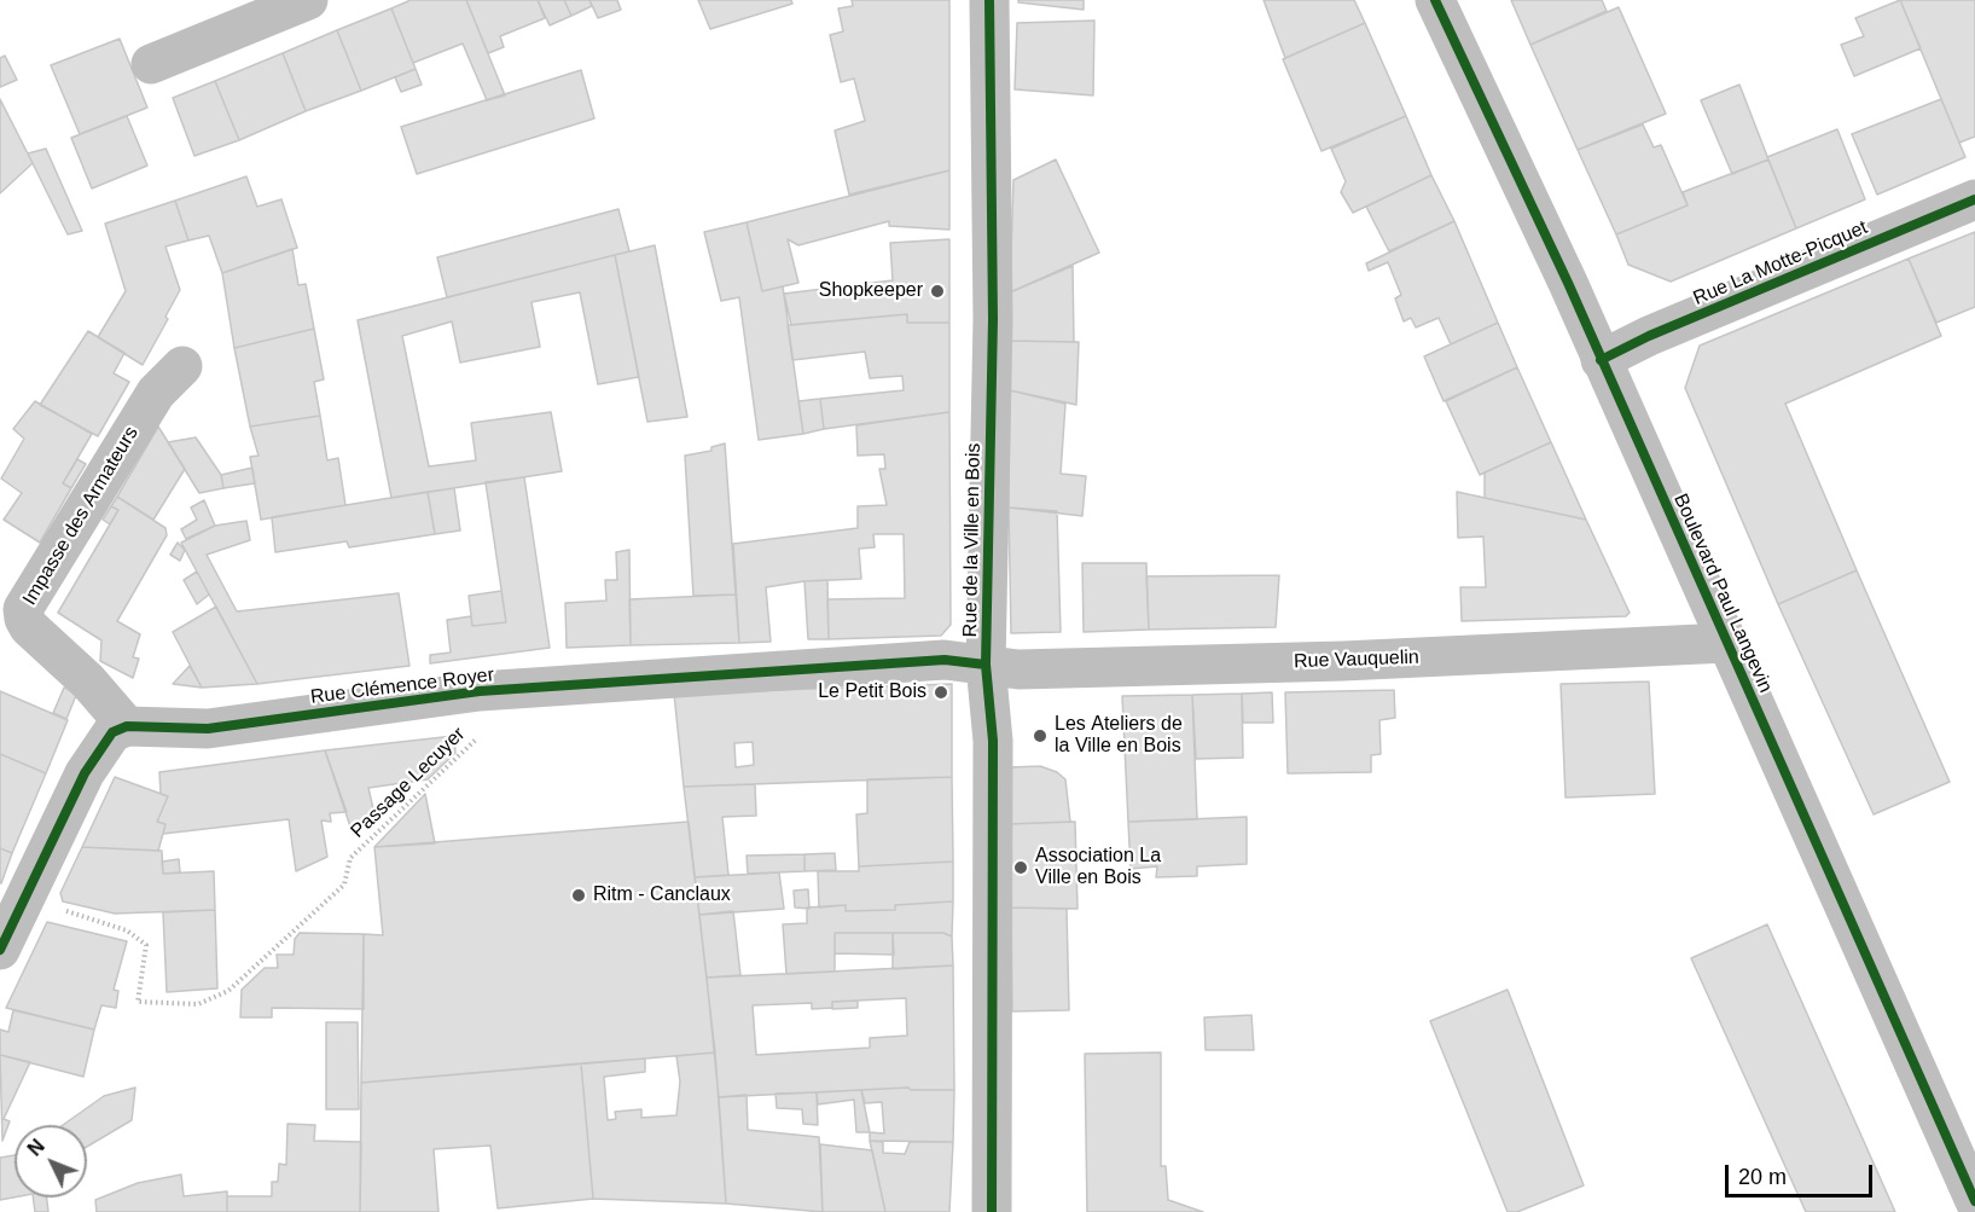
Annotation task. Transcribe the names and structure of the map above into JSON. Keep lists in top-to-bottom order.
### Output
{
  "streets": {
    "street": [
      "Rue La Motte-Picquet",
      "Impasse des Armateurs",
      "Rue de la Ville en Bois",
      "Boulevard Paul Langevin",
      "Rue Vauquelin",
      "Rue Clémence Royer"
    ],
    "path": ["Passage Lecuyer"]
  },
  "crossings": [
    ["Rue La Motte-Picquet", "Boulevard Paul Langevin"],
    ["Impasse des Armateurs", "Rue Clémence Royer"],
    ["Rue de la Ville en Bois", "Rue Vauquelin"],
    ["Rue de la Ville en Bois", "Rue Clémence Royer"],
    ["Boulevard Paul Langevin", "Rue Vauquelin"],
    ["Rue Vauquelin", "Rue Clémence Royer"],
    ["Rue Clémence Royer", "Passage Lecuyer"]
  ],
  "places": [
    "Shopkeeper",
    "Le Petit Bois",
    "Les Ateliers de la Ville en Bois",
    "Association La Ville en Bois",
    "Ritm - Canclaux"
  ],
  "scale_bar": "20 m",
  "north": "top left"
}
